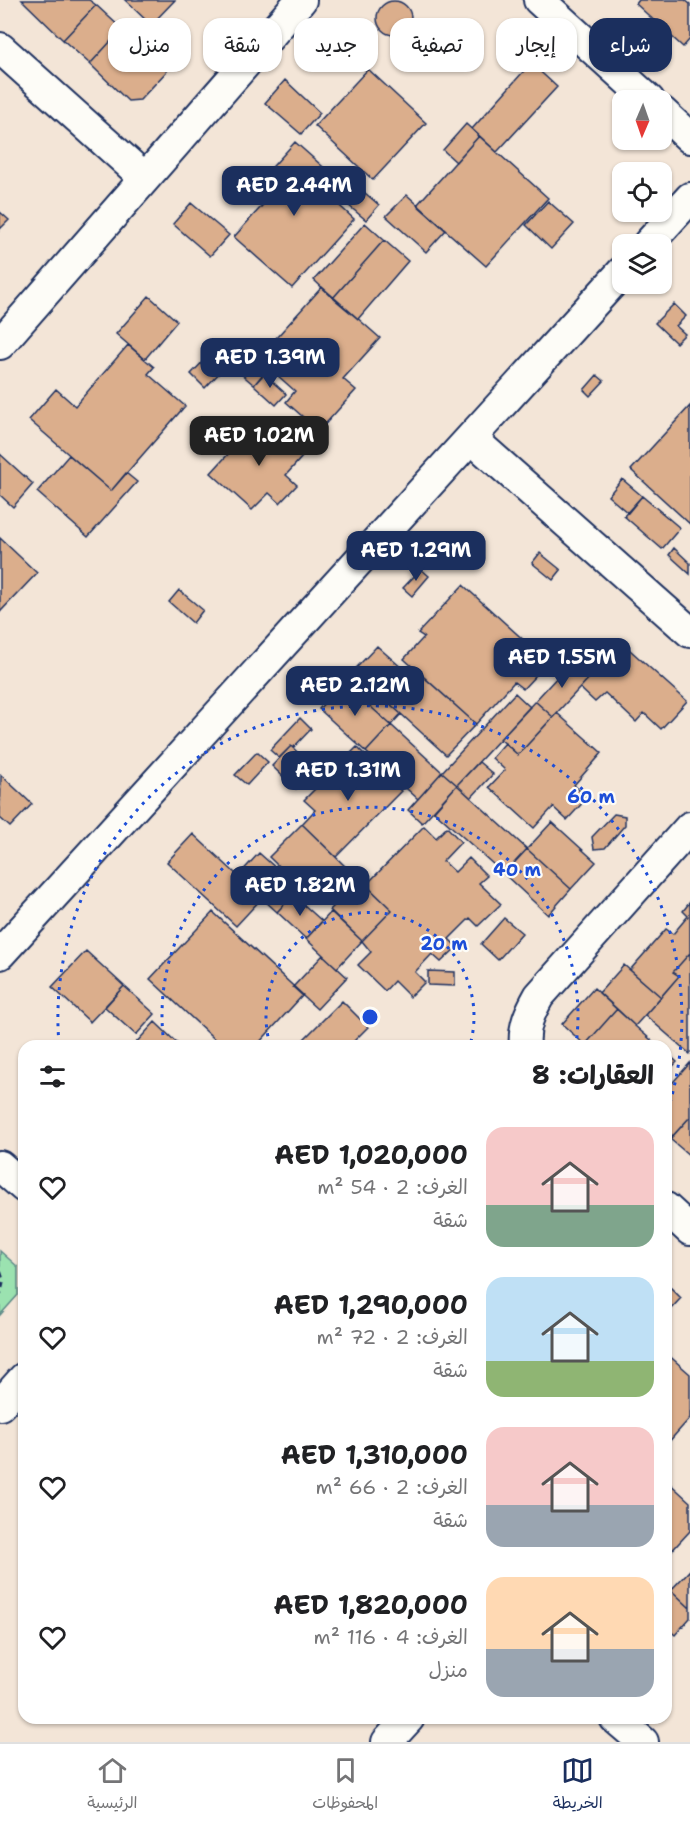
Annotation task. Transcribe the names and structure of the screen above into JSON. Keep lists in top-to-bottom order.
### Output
{
  "north": "bottom",
  "page": {
    "chip": [
      "شراء",
      "إيجار",
      "تصفية",
      "جديد",
      "شقة",
      "منزل"
    ],
    "price": [
      "AED 2.44M",
      "AED 1.39M",
      "AED 1.02M",
      "AED 1.29M",
      "AED 1.55M",
      "AED 2.12M",
      "AED 1.31M",
      "AED 1.82M"
    ],
    "heading": "العقارات: 8",
    "list": [
      {
        "name": "AED 1,020,000",
        "note": "الغرف: 2 · 54 m² · شقة"
      },
      {
        "name": "AED 1,290,000",
        "note": "الغرف: 2 · 72 m² · شقة"
      },
      {
        "name": "AED 1,310,000",
        "note": "الغرف: 2 · 66 m² · شقة"
      },
      {
        "name": "AED 1,820,000",
        "note": "الغرف: 4 · 116 m² · منزل"
      }
    ],
    "tabs": ["الخريطة", "المحفوظات", "الرئيسية"]
  },
  "rings": ["60 m", "40 m", "20 m"]
}
